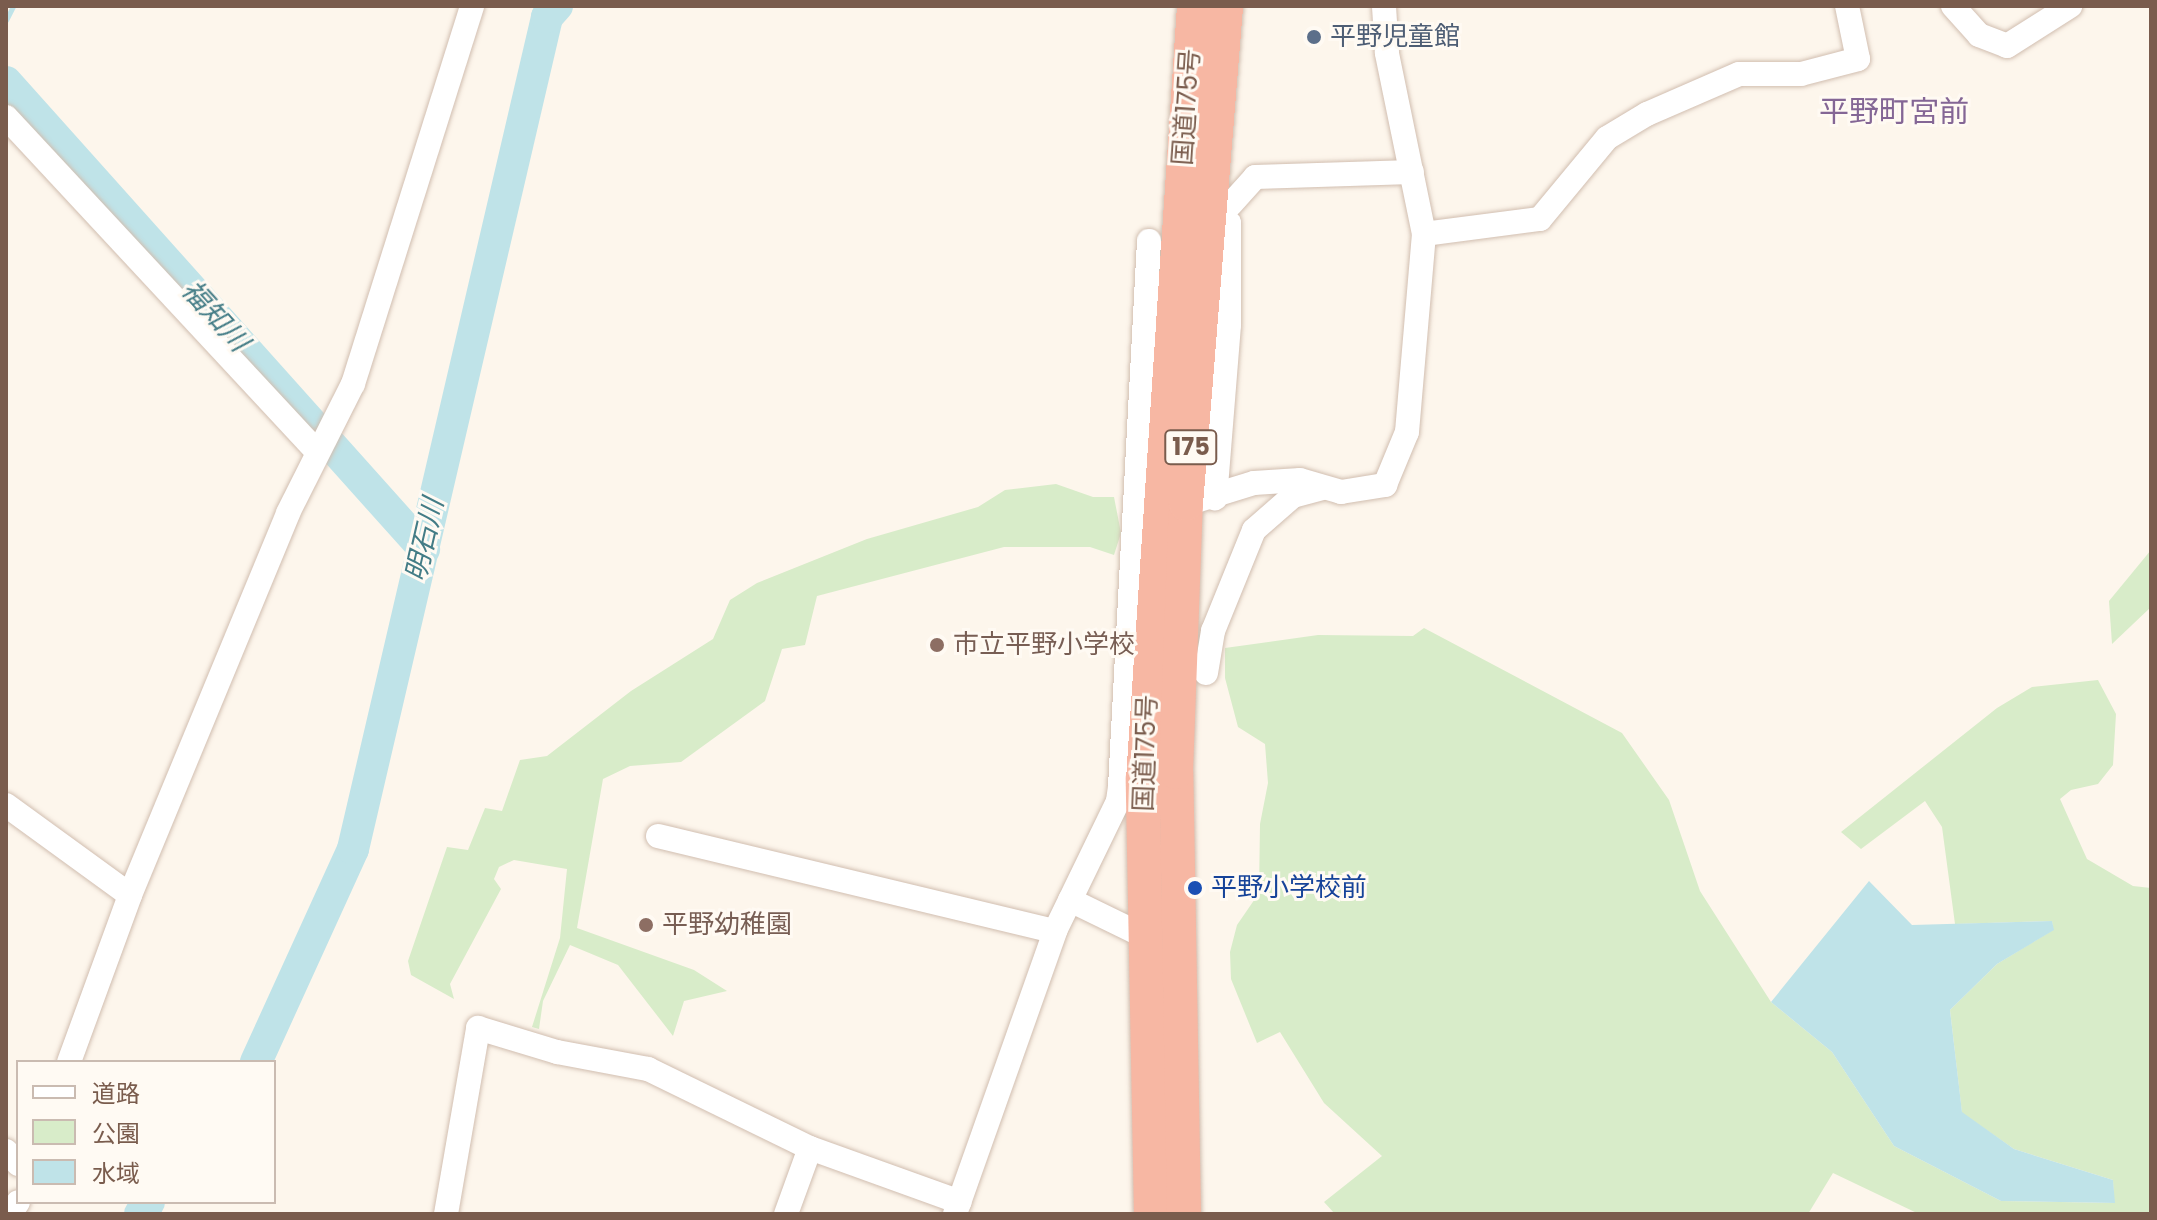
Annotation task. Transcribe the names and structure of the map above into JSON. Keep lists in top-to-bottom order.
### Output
{
  "streets": {
    "highway": ["国道175号", "175"]
  },
  "districts": ["平野町宮前"],
  "water": ["福知川", "明石川"],
  "places": [
    "平野児童館",
    "市立平野小学校",
    "平野小学校前",
    "平野幼稚園"
  ],
  "legend": ["道路", "公園", "水域"]
}
